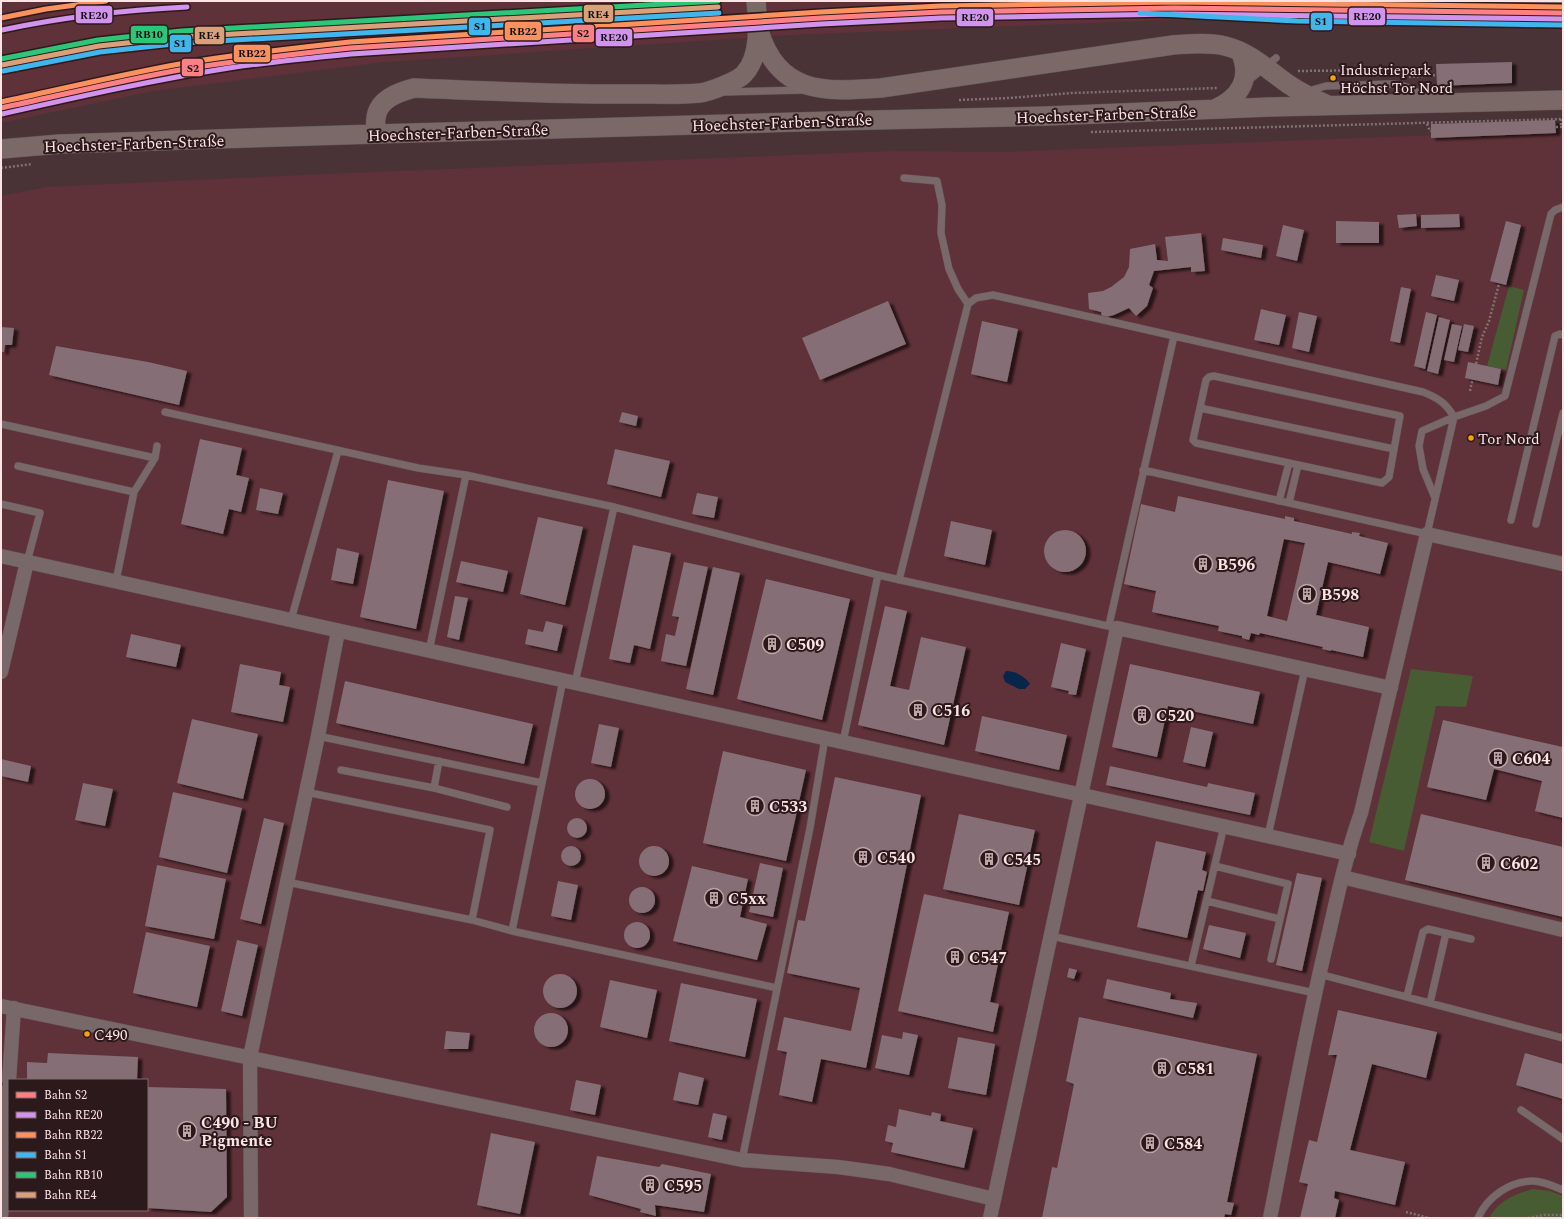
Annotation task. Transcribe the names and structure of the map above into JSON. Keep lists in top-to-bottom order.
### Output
{
  "streets": {
    "main road": ["Hoechster-Farben-Straße"]
  },
  "places": {
    "other": ["Industriepark Höchst Tor Nord", "Tor Nord", "C490"],
    "building": [
      "B596",
      "B598",
      "C509",
      "C516",
      "C520",
      "C604",
      "C533",
      "C540",
      "C545",
      "C602",
      "C5xx",
      "C547",
      "C581",
      "C490 - BU Pigmente",
      "C584",
      "C595"
    ]
  },
  "lines": [
    "rail line RB22",
    "rail line RB10",
    "rail line RE20",
    "rail line RE4",
    "rail line S2",
    "rail line S1"
  ],
  "legend": [
    "Bahn S2",
    "Bahn RE20",
    "Bahn RB22",
    "Bahn S1",
    "Bahn RB10",
    "Bahn RE4"
  ]
}
